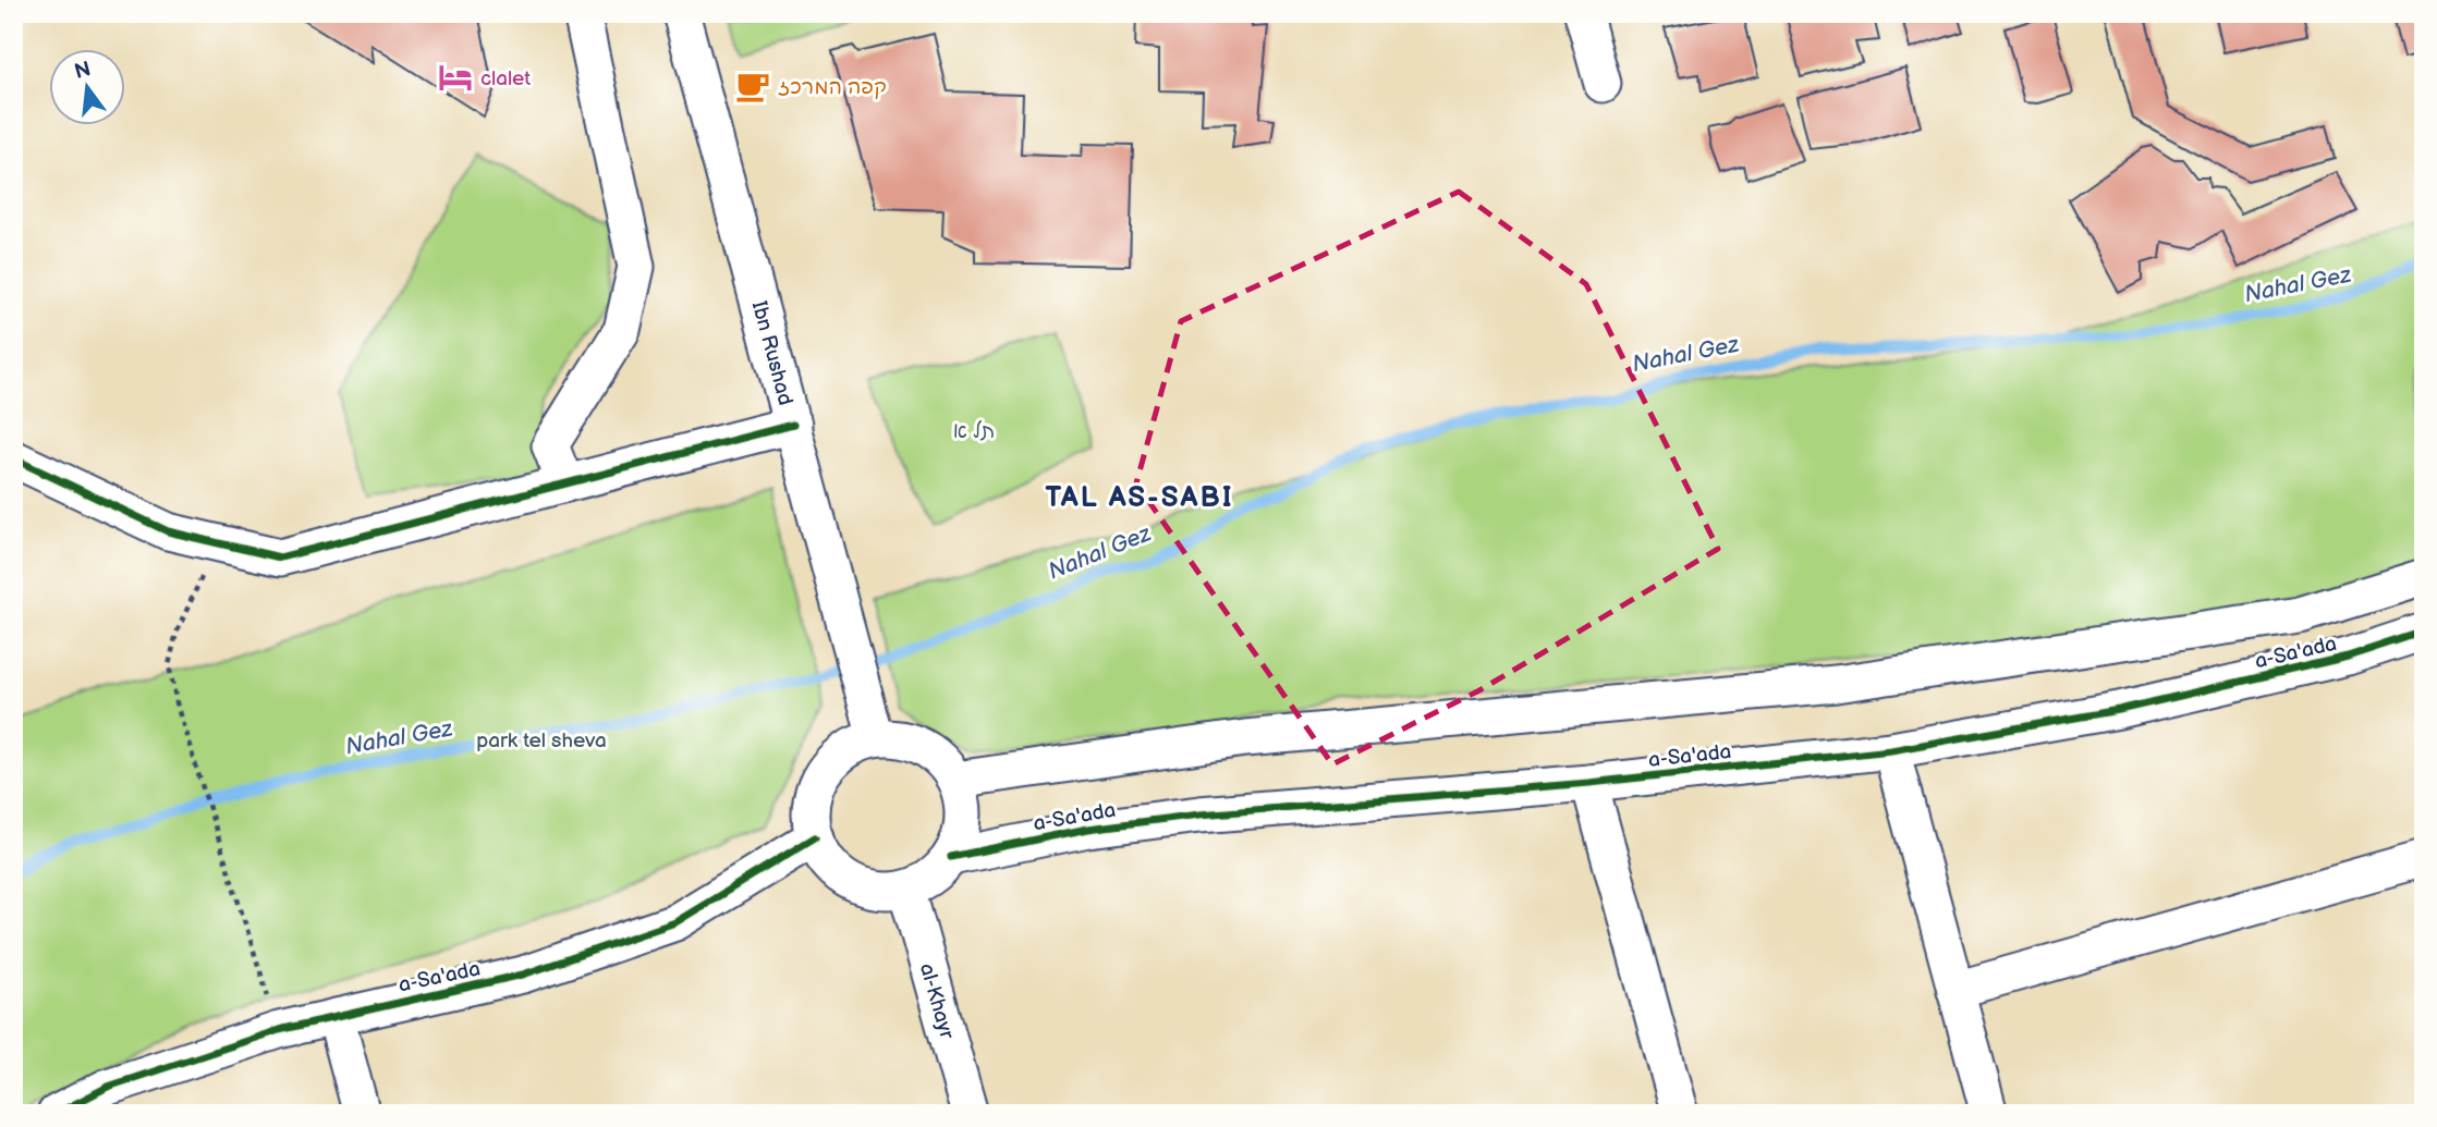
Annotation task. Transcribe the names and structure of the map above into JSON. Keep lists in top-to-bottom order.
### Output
{
  "streets": {
    "street": ["Ibn Rushad", "a-Sa'ada", "al-Khayr"]
  },
  "crossings": [
    ["Ibn Rushad", "a-Sa'ada"],
    ["Ibn Rushad", "al-Khayr"],
    ["a-Sa'ada", "al-Khayr"]
  ],
  "districts": ["TAL AS-SABI"],
  "water": ["Nahal Gez"],
  "parks": ["תל א", "park tel sheva"],
  "places": {
    "hotel": ["clalet"],
    "cafe": ["קפה המרכז"]
  },
  "north": "top"
}
